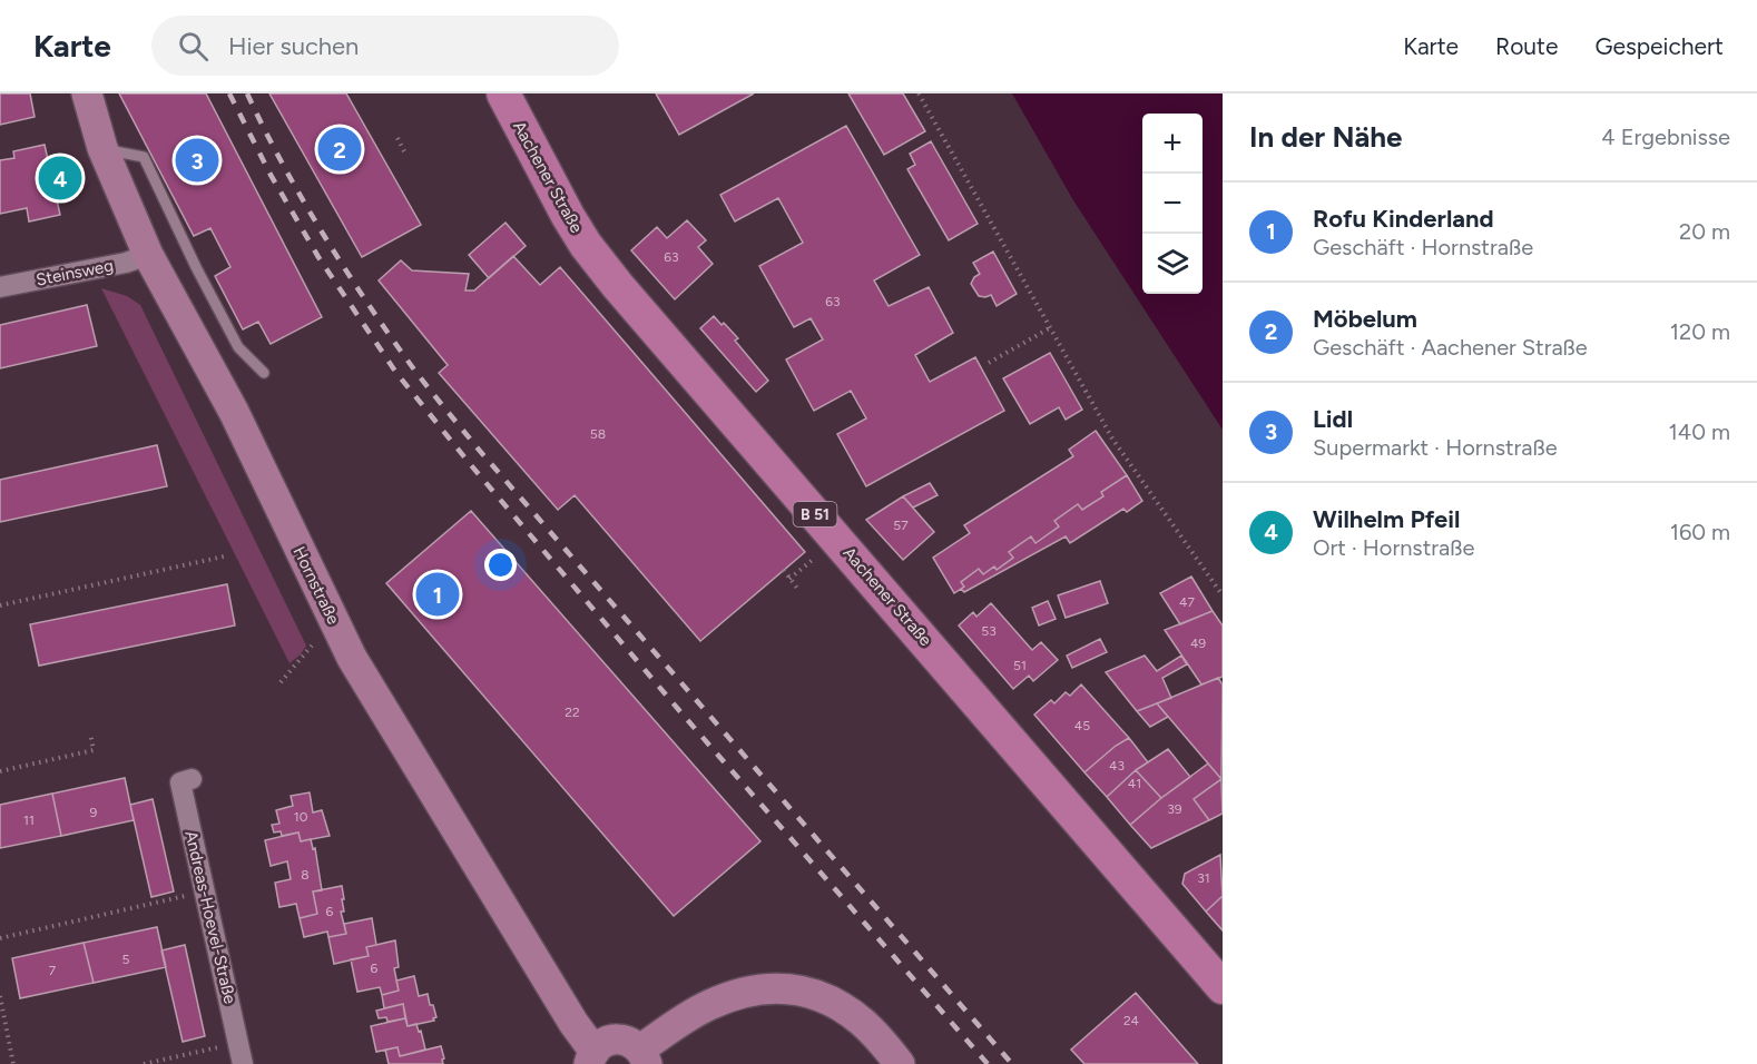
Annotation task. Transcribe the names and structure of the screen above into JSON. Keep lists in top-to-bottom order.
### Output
{
  "streets": {
    "main road": ["Aachener Straße", "B 51"],
    "street": ["Steinsweg", "Hornstraße", "Andreas-Hoevel-Straße"]
  },
  "crossings": [
    ["Steinsweg", "Hornstraße"]
  ],
  "house_numbers": [
    "63",
    "63",
    "58",
    "57",
    "47",
    "53",
    "49",
    "51",
    "22",
    "45",
    "43",
    "41",
    "39",
    "9",
    "10",
    "11",
    "8",
    "31",
    "6",
    "5",
    "6",
    "7",
    "24"
  ],
  "page": {
    "header": "Karte",
    "search": "Hier suchen",
    "nav": ["Karte", "Route", "Gespeichert"],
    "heading": ["In der Nähe", "4 Ergebnisse"],
    "map_buttons": ["+", "−"],
    "pins": [
      "2",
      "3",
      "4",
      "1"
    ],
    "list": [
      {
        "mark": "1",
        "name": "Rofu Kinderland",
        "note": "Geschäft · Hornstraße",
        "value": "20 m"
      },
      {
        "mark": "2",
        "name": "Möbelum",
        "note": "Geschäft · Aachener Straße",
        "value": "120 m"
      },
      {
        "mark": "3",
        "name": "Lidl",
        "note": "Supermarkt · Hornstraße",
        "value": "140 m"
      },
      {
        "mark": "4",
        "name": "Wilhelm Pfeil",
        "note": "Ort · Hornstraße",
        "value": "160 m"
      }
    ]
  }
}
